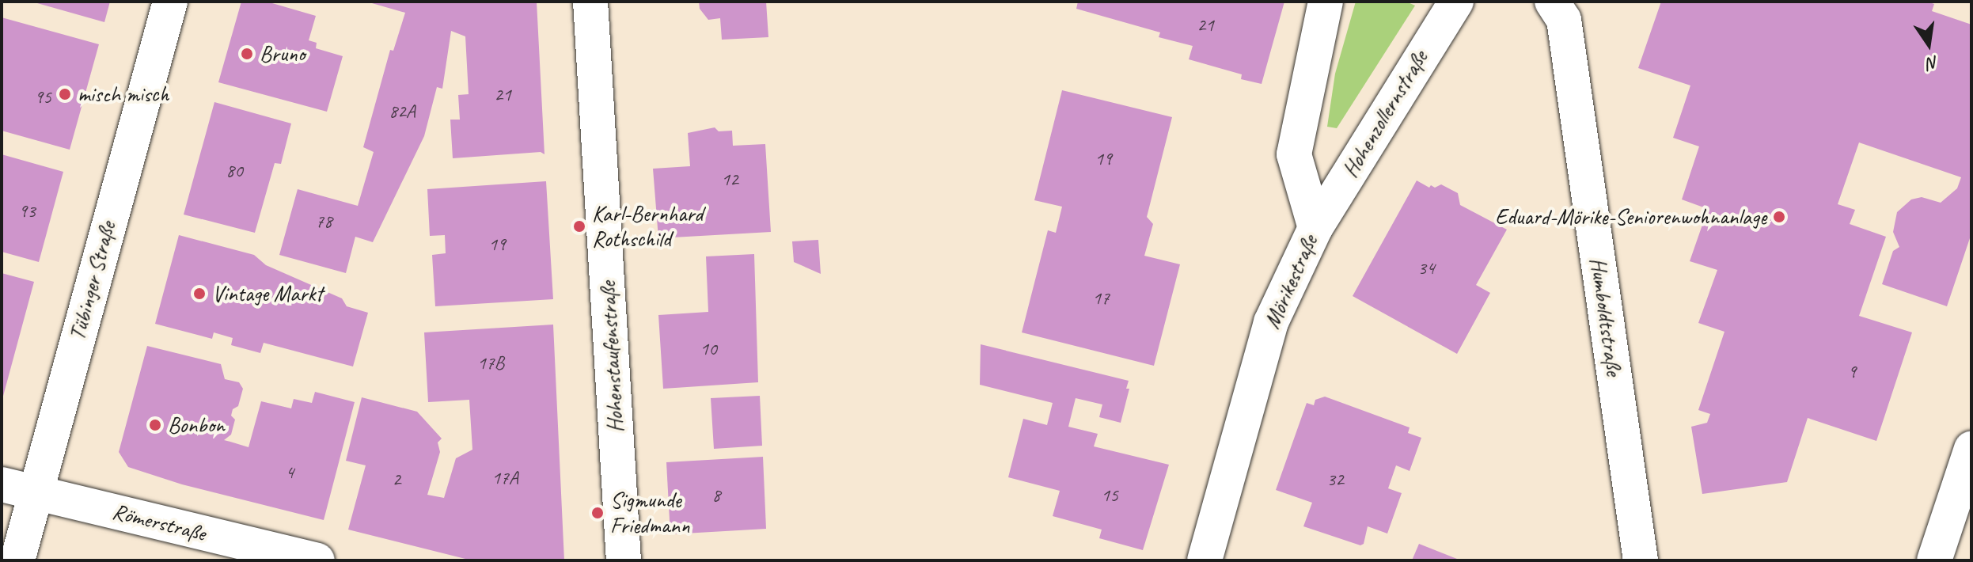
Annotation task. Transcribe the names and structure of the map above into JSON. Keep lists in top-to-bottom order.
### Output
{
  "streets": {
    "street": [
      "Hohenzollernstraße",
      "Tübinger Straße",
      "Mörikestraße",
      "Humboldtstraße",
      "Hohenstaufenstraße",
      "Römerstraße"
    ]
  },
  "crossings": [
    ["Hohenzollernstraße", "Mörikestraße"],
    ["Tübinger Straße", "Römerstraße"]
  ],
  "places": [
    "Bruno",
    "misch misch",
    "Eduard-Mörike-Seniorenwohnanlage",
    "Karl-Bernhard Rothschild",
    "Vintage Markt",
    "Bonbon",
    "Sigmunde Friedmann"
  ],
  "house_numbers": [
    "21",
    "21",
    "95",
    "82A",
    "19",
    "80",
    "12",
    "93",
    "78",
    "19",
    "34",
    "17",
    "10",
    "17B",
    "9",
    "4",
    "17A",
    "2",
    "32",
    "8",
    "15"
  ],
  "north": "bottom"
}
